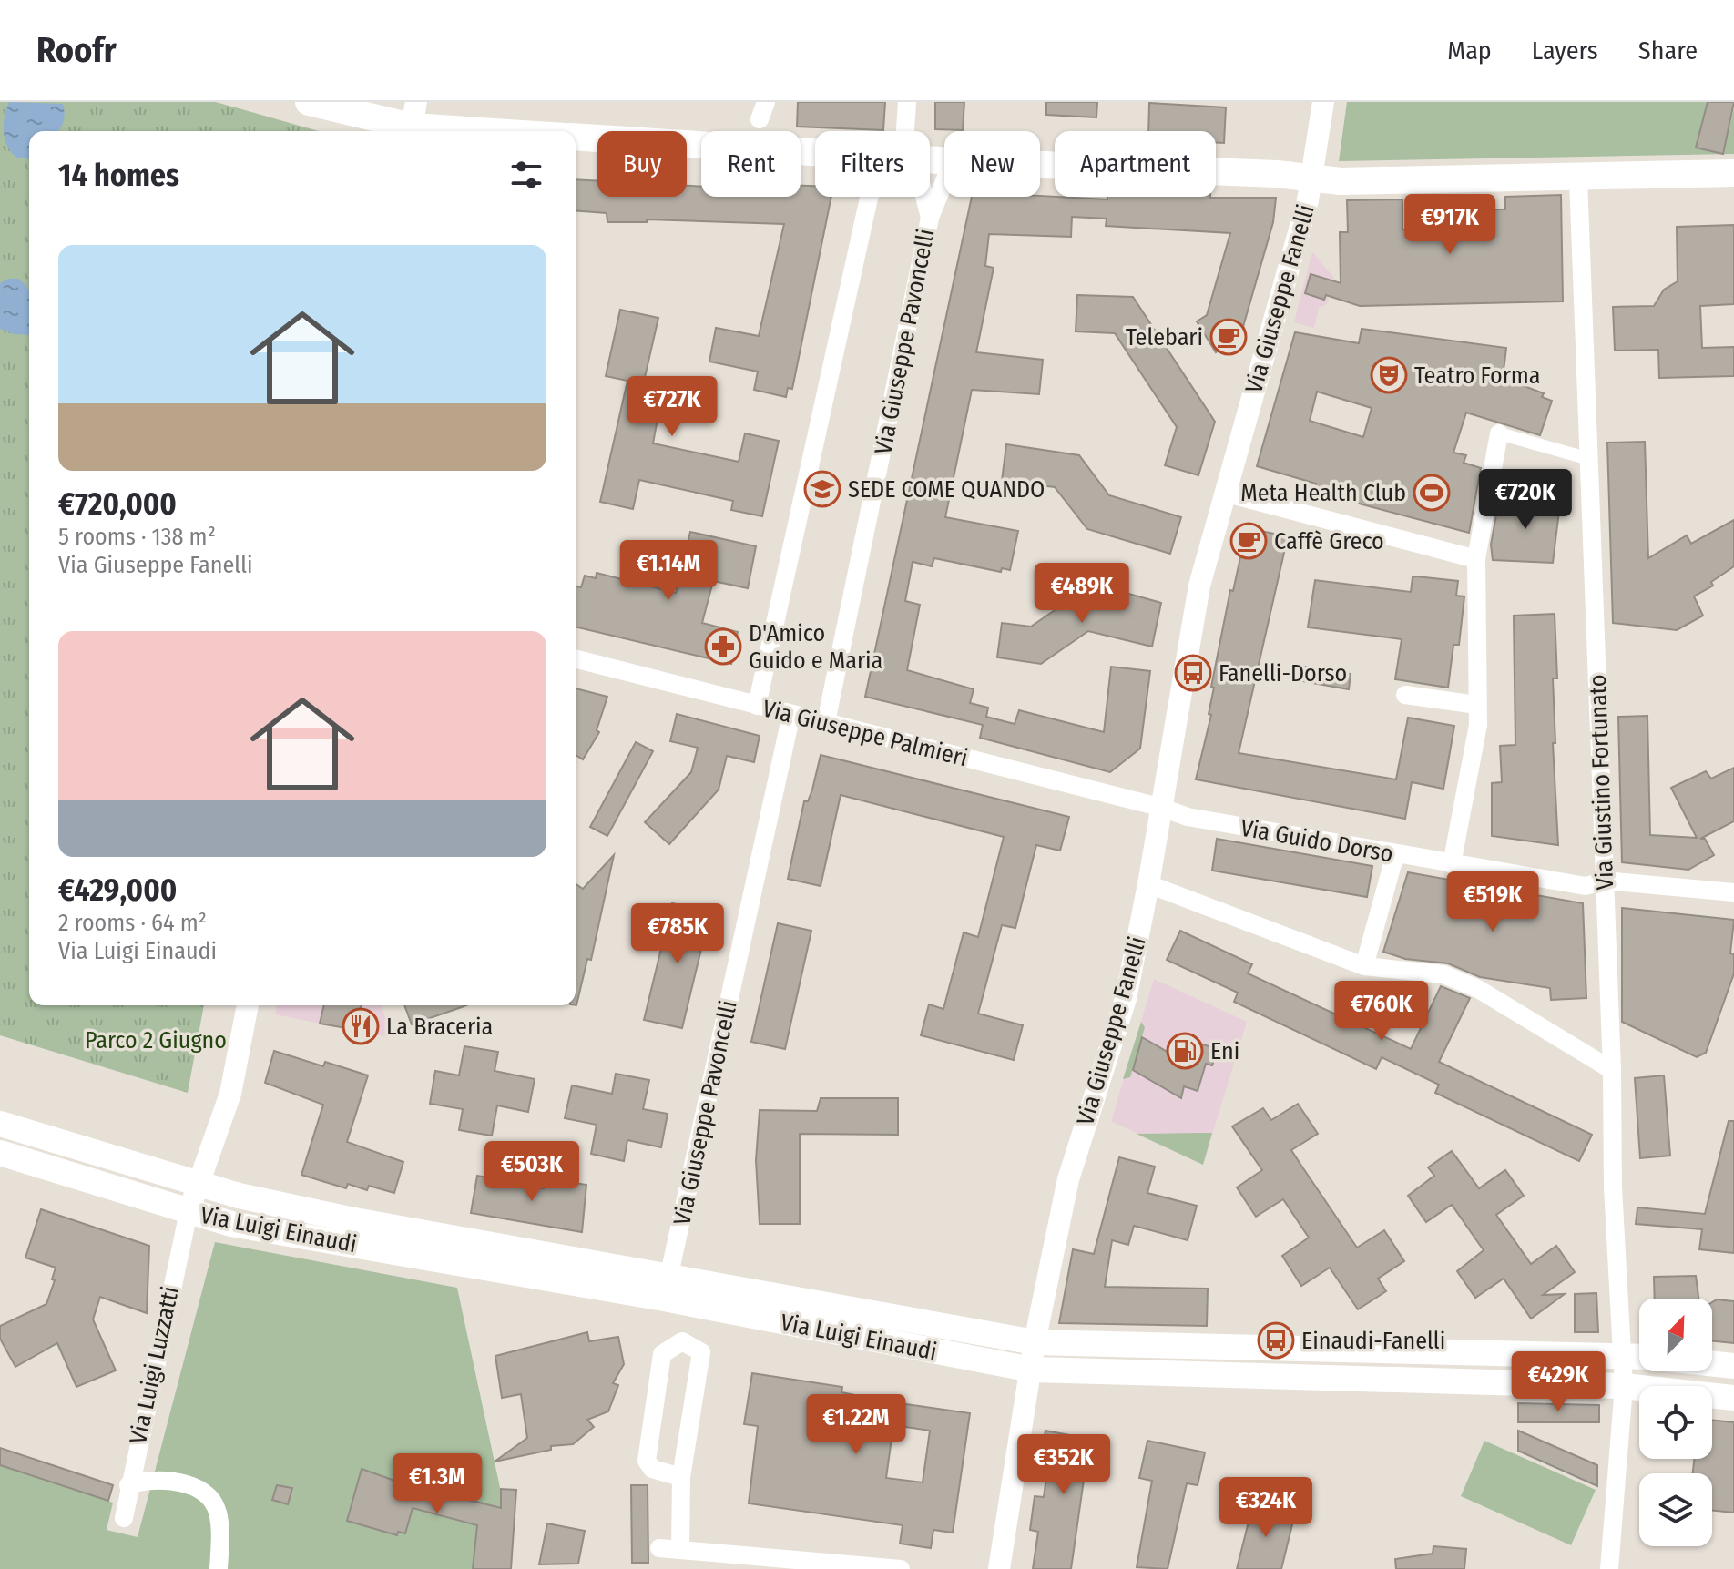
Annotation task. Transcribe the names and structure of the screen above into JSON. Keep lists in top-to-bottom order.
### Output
{
  "streets": {
    "main road": ["Via Luigi Einaudi"],
    "street": [
      "Via Giuseppe Fanelli",
      "Via Giuseppe Pavoncelli",
      "Via Giuseppe Palmieri",
      "Via Giustino Fortunato",
      "Via Guido Dorso",
      "Via Luigi Luzzatti"
    ]
  },
  "crossings": [
    ["Via Giuseppe Fanelli", "Via Giuseppe Palmieri"],
    ["Via Giuseppe Fanelli", "Via Guido Dorso"],
    ["Via Giuseppe Fanelli", "Via Luigi Einaudi"],
    ["Via Giuseppe Pavoncelli", "Via Giuseppe Palmieri"],
    ["Via Giuseppe Pavoncelli", "Via Luigi Einaudi"],
    ["Via Giuseppe Palmieri", "Via Guido Dorso"],
    ["Via Giustino Fortunato", "Via Guido Dorso"],
    ["Via Giustino Fortunato", "Via Luigi Einaudi"],
    ["Via Luigi Einaudi", "Via Luigi Luzzatti"]
  ],
  "parks": ["Parco 2 Giugno"],
  "places": {
    "cafe": ["Telebari", "Caffè Greco"],
    "theatre": ["Teatro Forma"],
    "school or university": ["SEDE COME QUANDO"],
    "sports": ["Meta Health Club"],
    "pharmacy": ["D'Amico Guido e Maria"],
    "bus stop": ["Fanelli-Dorso", "Einaudi-Fanelli"],
    "restaurant": ["La Braceria"],
    "fuel station": ["Eni"]
  },
  "north": "top right",
  "page": {
    "header": "Roofr",
    "nav": ["Map", "Layers", "Share"],
    "chip": [
      "Buy",
      "Rent",
      "Filters",
      "New",
      "Apartment"
    ],
    "heading": "14 homes",
    "price": [
      "€917K",
      "€727K",
      "€720K",
      "€1.14M",
      "€489K",
      "€519K",
      "€785K",
      "€760K",
      "€503K",
      "€429K",
      "€1.22M",
      "€352K",
      "€1.3M",
      "€324K"
    ],
    "list": [
      {
        "name": "€720,000",
        "note": "5 rooms · 138 m² · Via Giuseppe Fanelli"
      },
      {
        "name": "€429,000",
        "note": "2 rooms · 64 m² · Via Luigi Einaudi"
      }
    ]
  }
}
